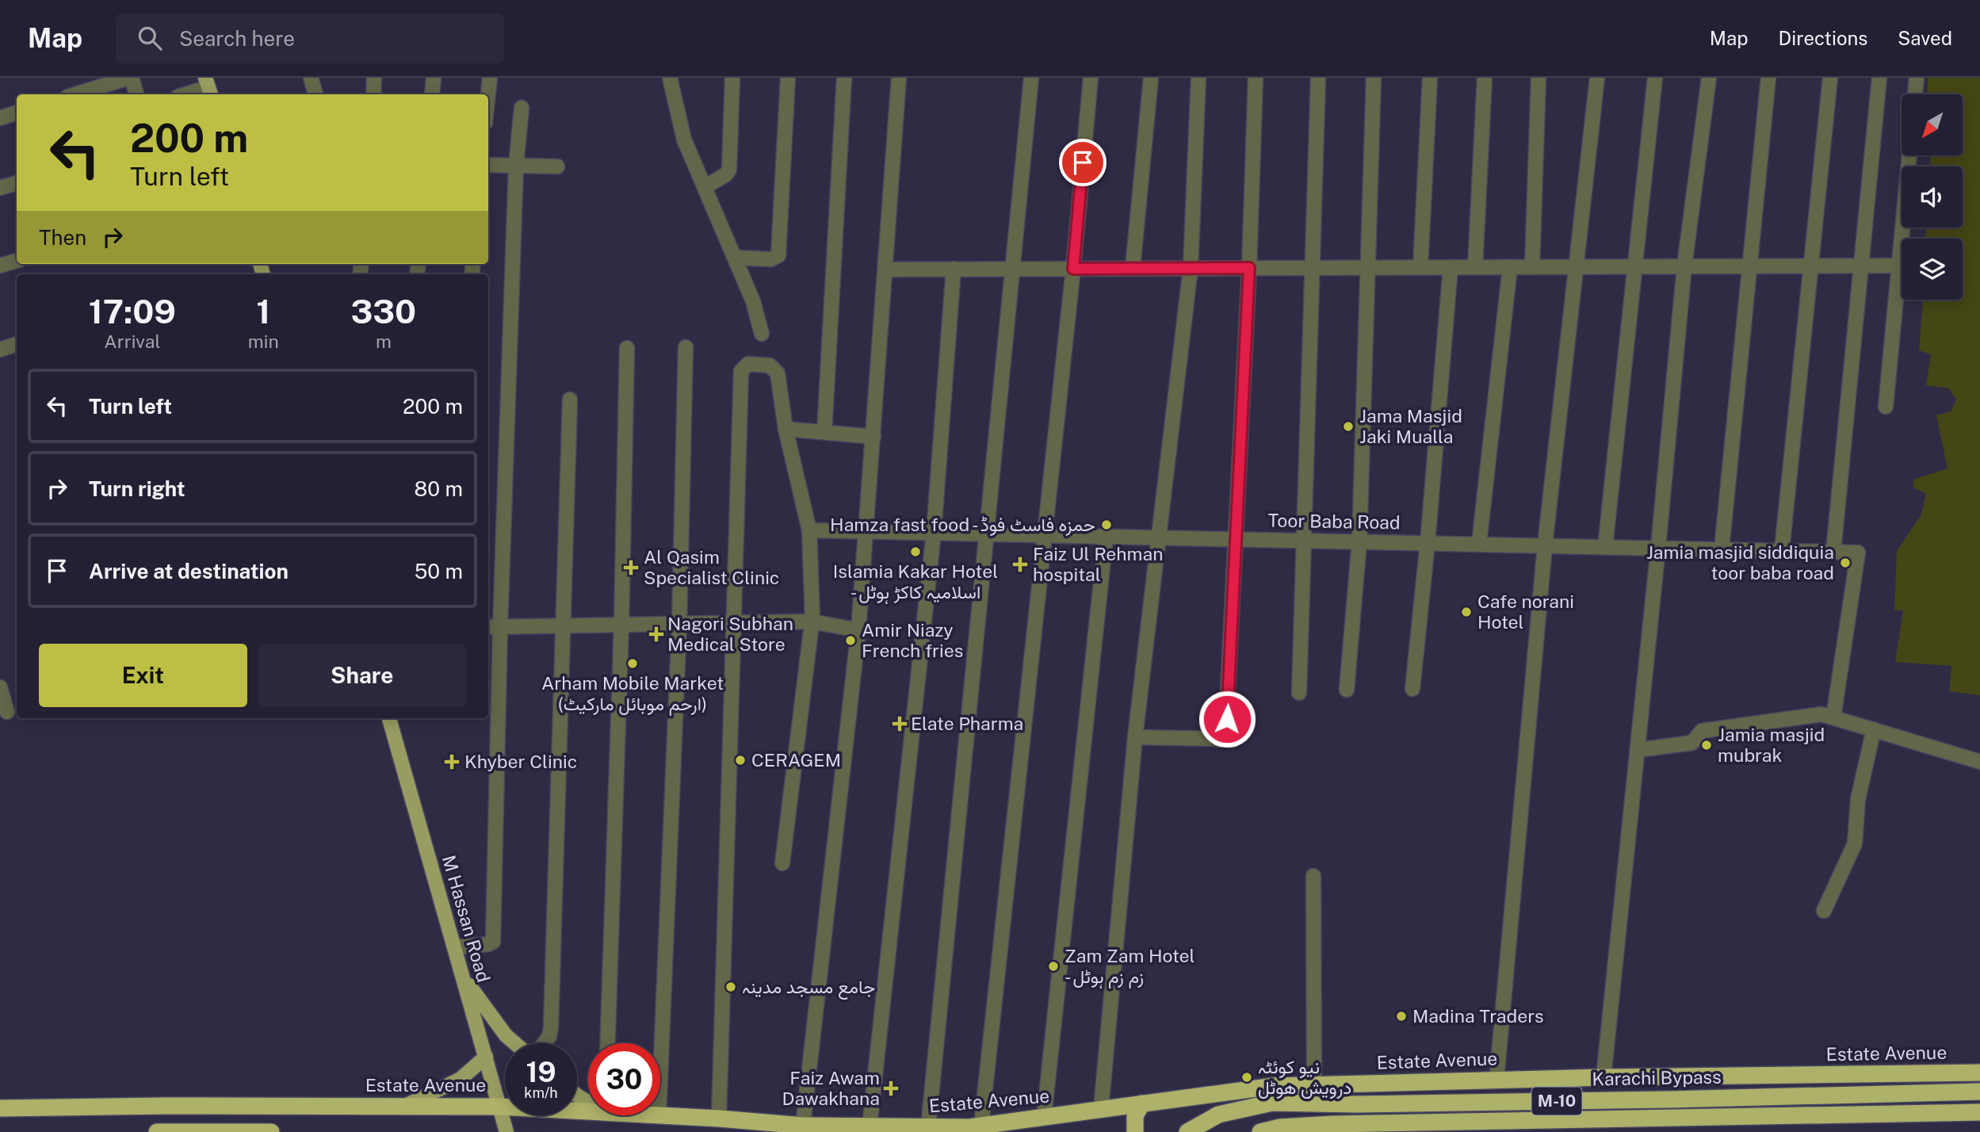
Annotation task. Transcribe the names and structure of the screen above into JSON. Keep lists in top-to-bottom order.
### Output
{
  "streets": {
    "highway": ["Estate Avenue", "Karachi Bypass", "M-10"],
    "main road": ["M Hassan Road"],
    "street": ["Toor Baba Road"]
  },
  "crossings": [
    ["M Hassan Road", "Estate Avenue"]
  ],
  "places": {
    "other": [
      "Jama Masjid Jaki Mualla",
      "Hamza fast food - حمزہ فاسٹ فوڈ",
      "Islamia Kakar Hotel - اسلامیہ کاکڑ ہوٹل",
      "Jamia masjid siddiquia toor baba road",
      "Cafe norani Hotel",
      "Amir Niazy French fries",
      "Arham Mobile Market (ارحم موبائل مارکیٹ)",
      "Jamia masjid mubrak",
      "CERAGEM",
      "Zam Zam Hotel - زم زم ہوٹل",
      "جامع مسجد مدینہ",
      "Madina Traders",
      "نیو کوئٹہ درویش ھوٹل"
    ],
    "health": [
      "Faiz Ul Rehman hospital",
      "Al Qasim Specialist Clinic",
      "Nagori Subhan Medical Store",
      "Elate Pharma",
      "Khyber Clinic",
      "Faiz Awam Dawakhana"
    ]
  },
  "north": "bottom left",
  "page": {
    "header": "Map",
    "search": "Search here",
    "nav": ["Map", "Directions", "Saved"],
    "turn": ["200 m", "Turn left"],
    "then": "Then",
    "eta": [
      "17:09",
      "Arrival",
      "1",
      "min",
      "330",
      "m"
    ],
    "list": [
      {
        "name": "Turn left",
        "value": "200 m"
      },
      {
        "name": "Turn right",
        "value": "80 m"
      },
      {
        "name": "Arrive at destination",
        "value": "50 m"
      }
    ],
    "buttons": ["Exit", "Share"],
    "speed": "19 km/h",
    "limit": "30"
  }
}
